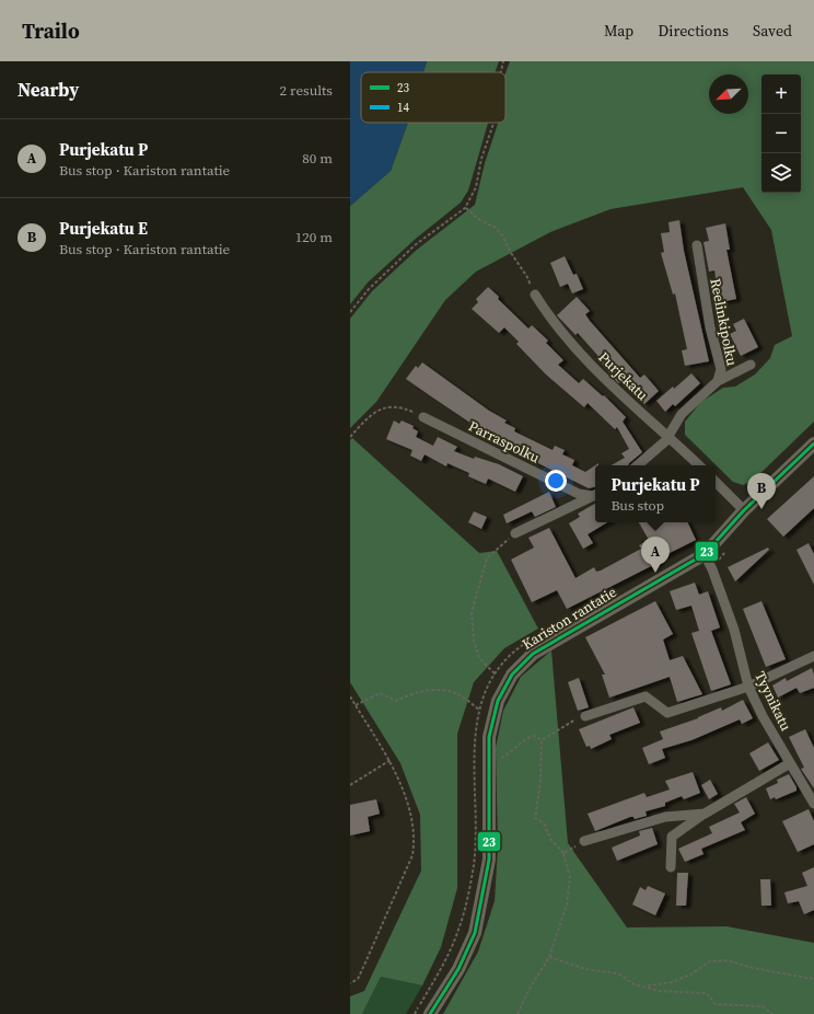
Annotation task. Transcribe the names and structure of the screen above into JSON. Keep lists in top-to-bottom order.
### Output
{
  "streets": {
    "street": [
      "Reelinkipolku",
      "Purjekatu",
      "Parraspolku",
      "Kariston rantatie",
      "Tyynikatu"
    ]
  },
  "crossings": [
    ["Reelinkipolku", "Purjekatu"],
    ["Kariston rantatie", "Tyynikatu"]
  ],
  "lines": ["transit line 23"],
  "legend": ["23", "14"],
  "north": "bottom left",
  "page": {
    "header": "Trailo",
    "nav": ["Map", "Directions", "Saved"],
    "heading": ["Nearby", "2 results"],
    "map_buttons": ["+", "−"],
    "list": [
      {
        "mark": "A",
        "name": "Purjekatu P",
        "note": "Bus stop · Kariston rantatie",
        "value": "80 m"
      },
      {
        "mark": "B",
        "name": "Purjekatu E",
        "note": "Bus stop · Kariston rantatie",
        "value": "120 m"
      }
    ],
    "popup": ["Purjekatu P", "Bus stop"],
    "pins": ["B", "A"]
  }
}
